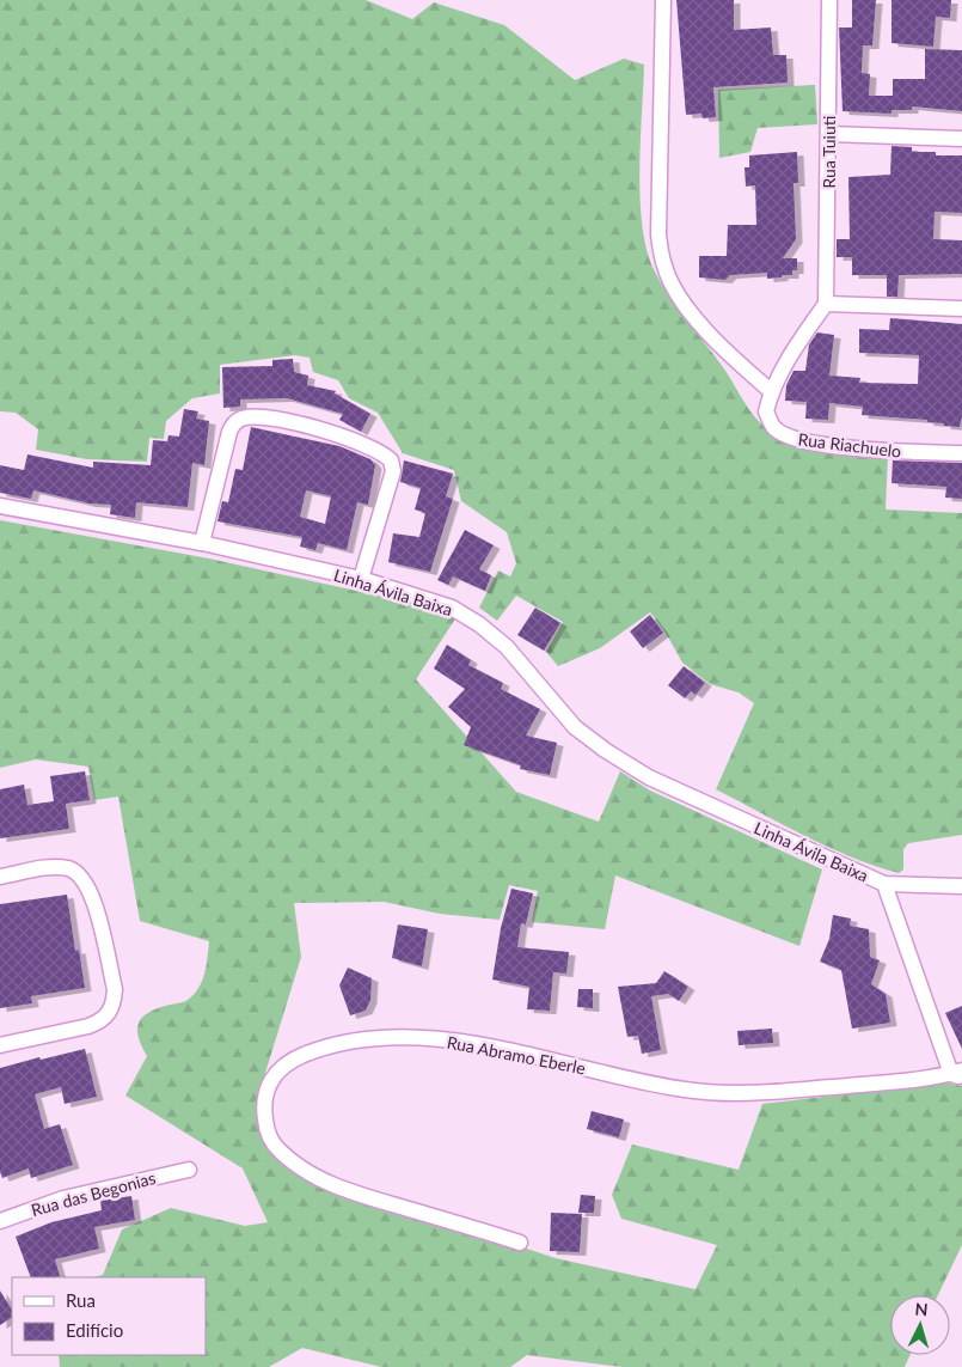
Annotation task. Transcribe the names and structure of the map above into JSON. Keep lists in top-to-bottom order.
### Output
{
  "streets": {
    "street": [
      "Rua Tuiuti",
      "Rua Riachuelo",
      "Linha Ávila Baixa",
      "Rua Abramo Eberle",
      "Rua das Begonias"
    ]
  },
  "crossings": [
    ["Rua Tuiuti", "Rua Riachuelo"]
  ],
  "legend": ["Rua", "Edifício"],
  "north": "top"
}
